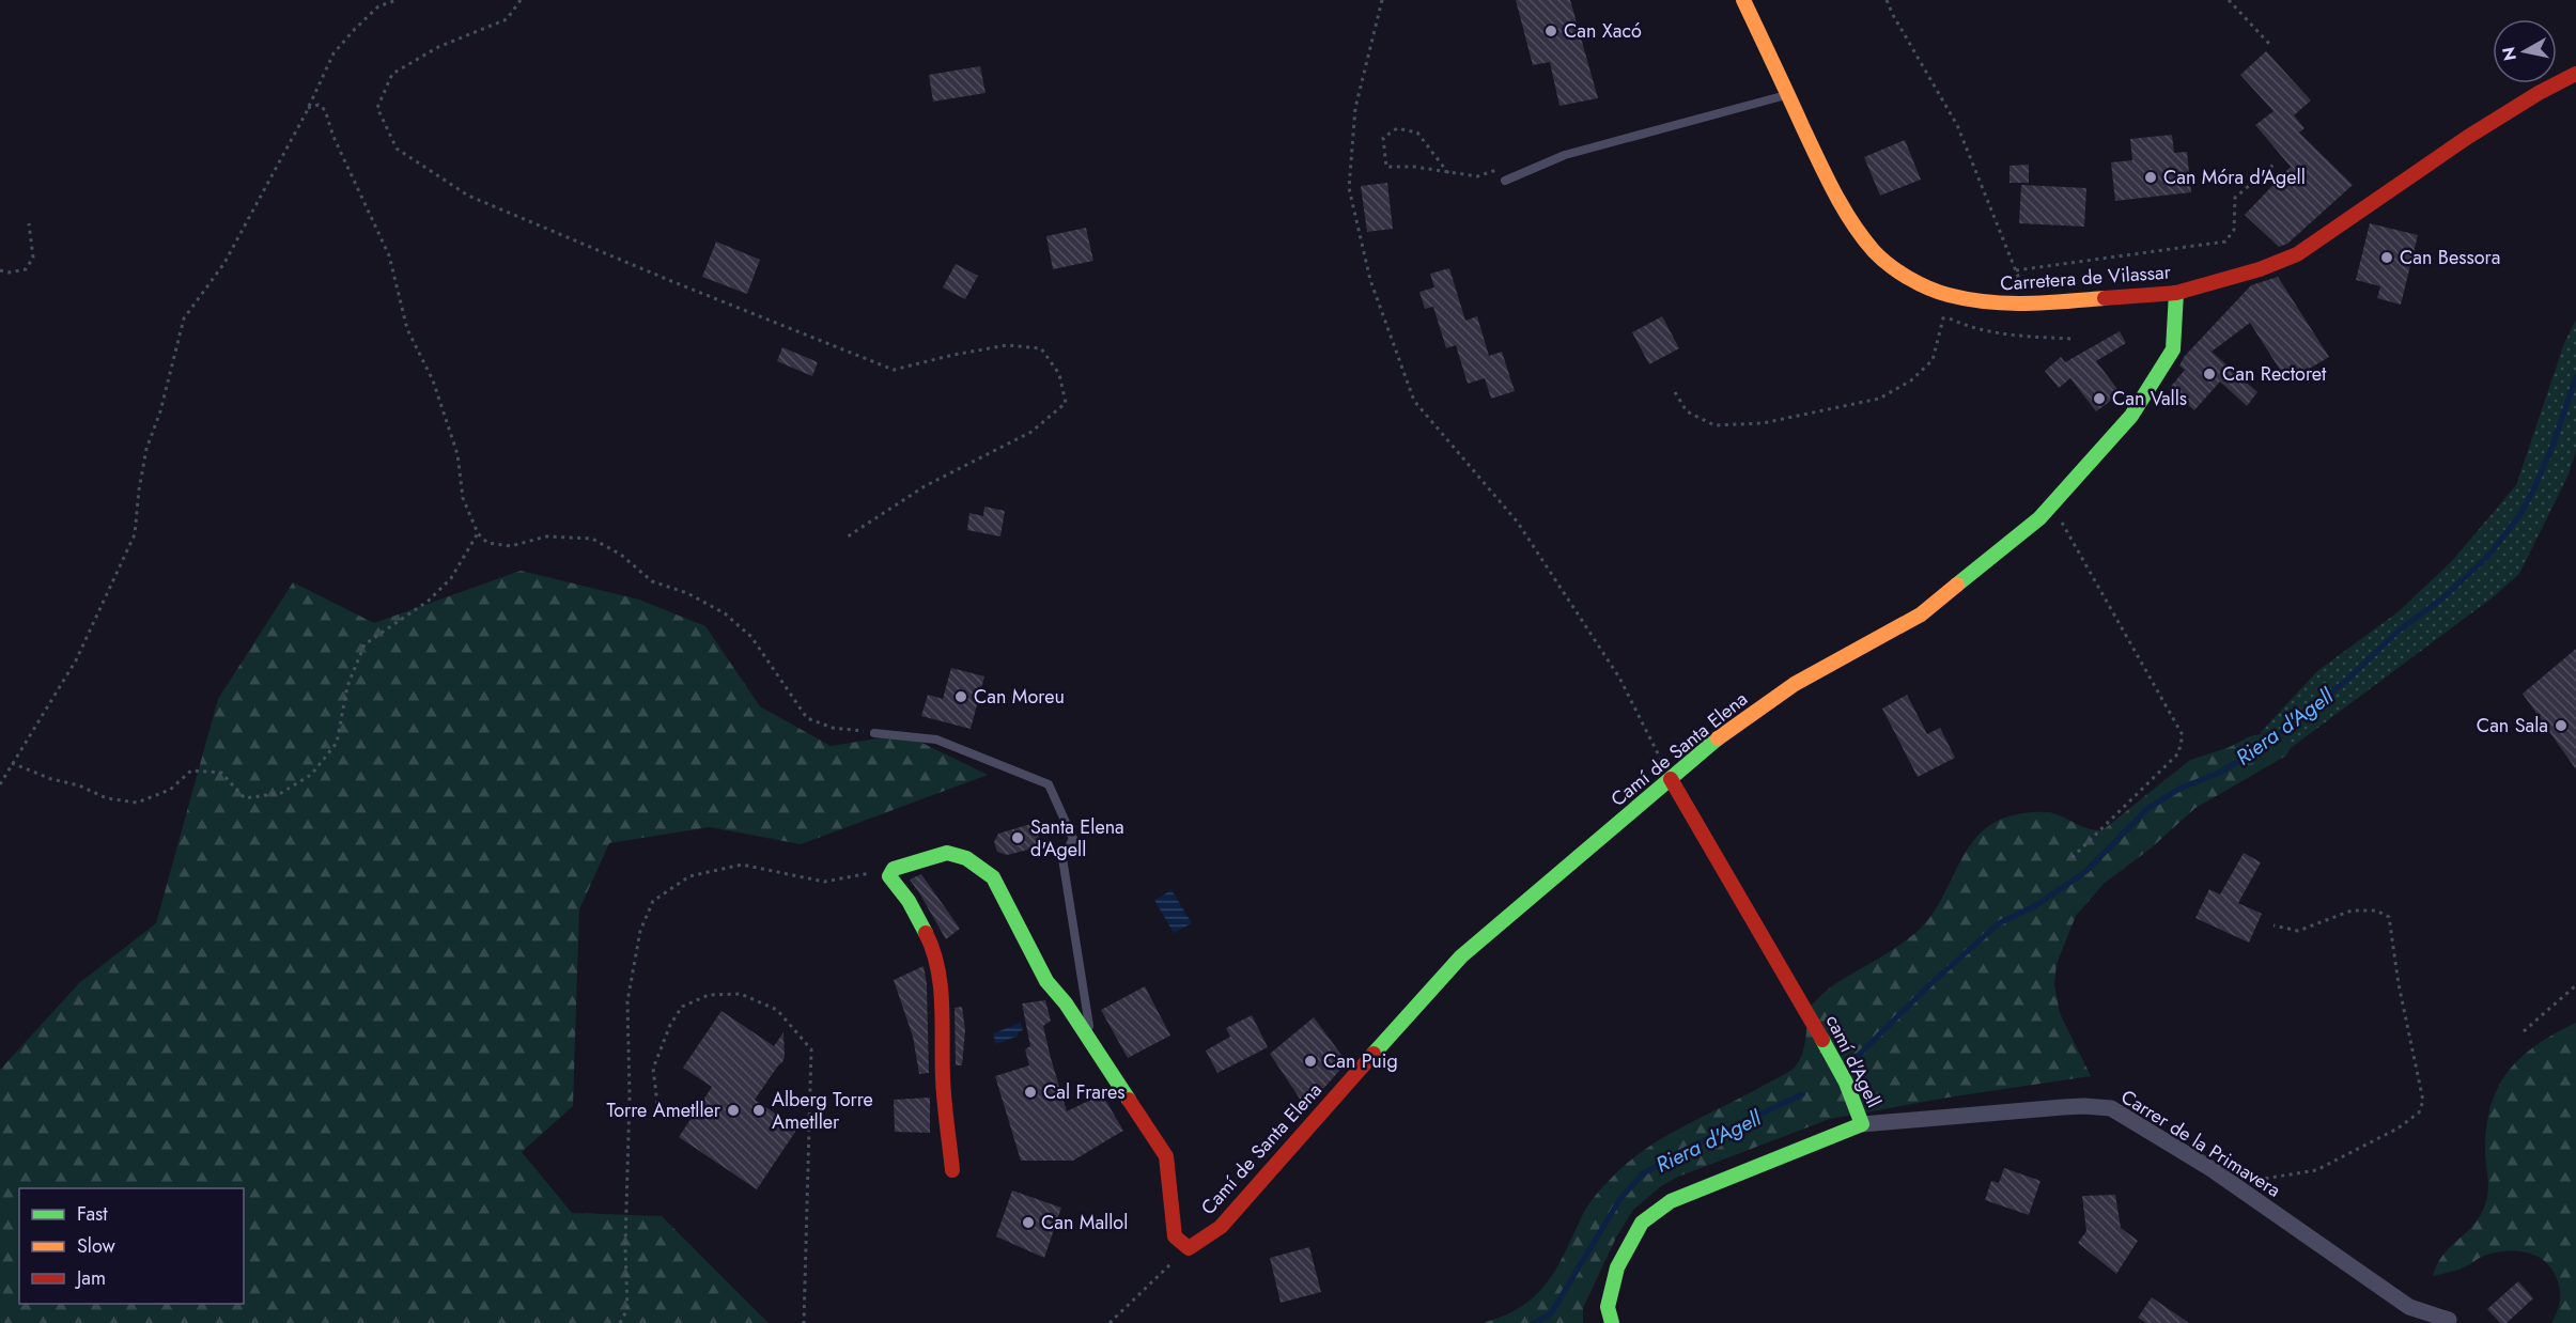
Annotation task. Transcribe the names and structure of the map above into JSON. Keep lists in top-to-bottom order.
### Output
{
  "streets": {
    "street": [
      "Carretera de Vilassar",
      "Camí de Santa Elena",
      "camí d'Agell",
      "Carrer de la Primavera"
    ]
  },
  "crossings": [
    ["Carretera de Vilassar", "Camí de Santa Elena"],
    ["Camí de Santa Elena", "camí d'Agell"],
    ["camí d'Agell", "Carrer de la Primavera"]
  ],
  "water": ["Riera d'Agell"],
  "places": [
    "Can Xacó",
    "Can Móra d'Agell",
    "Can Bessora",
    "Can Rectoret",
    "Can Valls",
    "Can Moreu",
    "Can Sala",
    "Santa Elena d'Agell",
    "Can Puig",
    "Cal Frares",
    "Torre Ametller",
    "Alberg Torre Ametller",
    "Can Mallol"
  ],
  "legend": ["Fast", "Slow", "Jam"],
  "north": "left"
}
